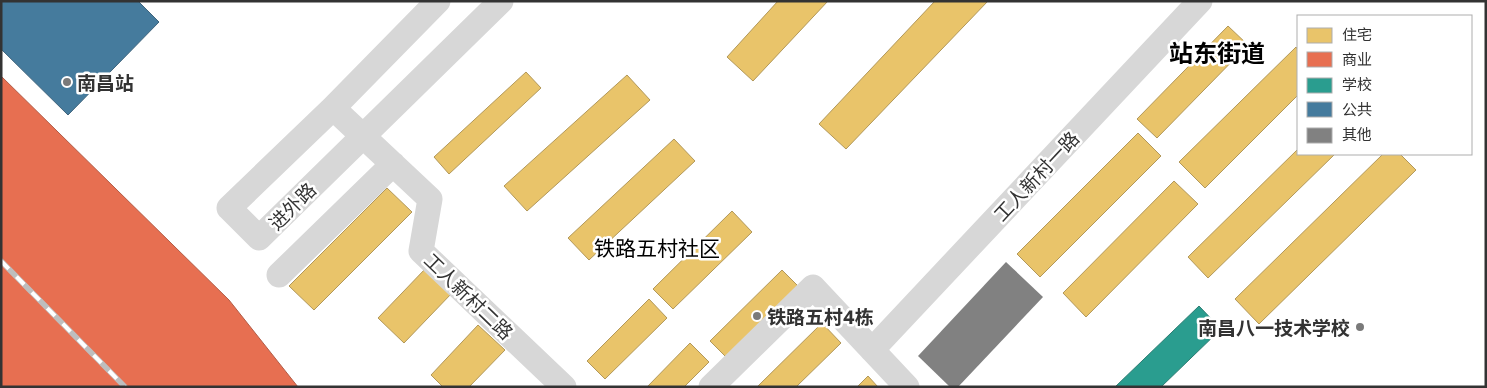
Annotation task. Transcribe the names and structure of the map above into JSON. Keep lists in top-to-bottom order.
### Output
{
  "streets": {
    "street": ["工人新村一路", "进外路", "工人新村二路"]
  },
  "crossings": [
    ["进外路", "工人新村二路"]
  ],
  "districts": ["站东街道", "铁路五村社区"],
  "places": ["南昌站", "铁路五村4栋", "南昌八一技术学校"],
  "legend": [
    "住宅",
    "商业",
    "学校",
    "公共",
    "其他"
  ]
}
